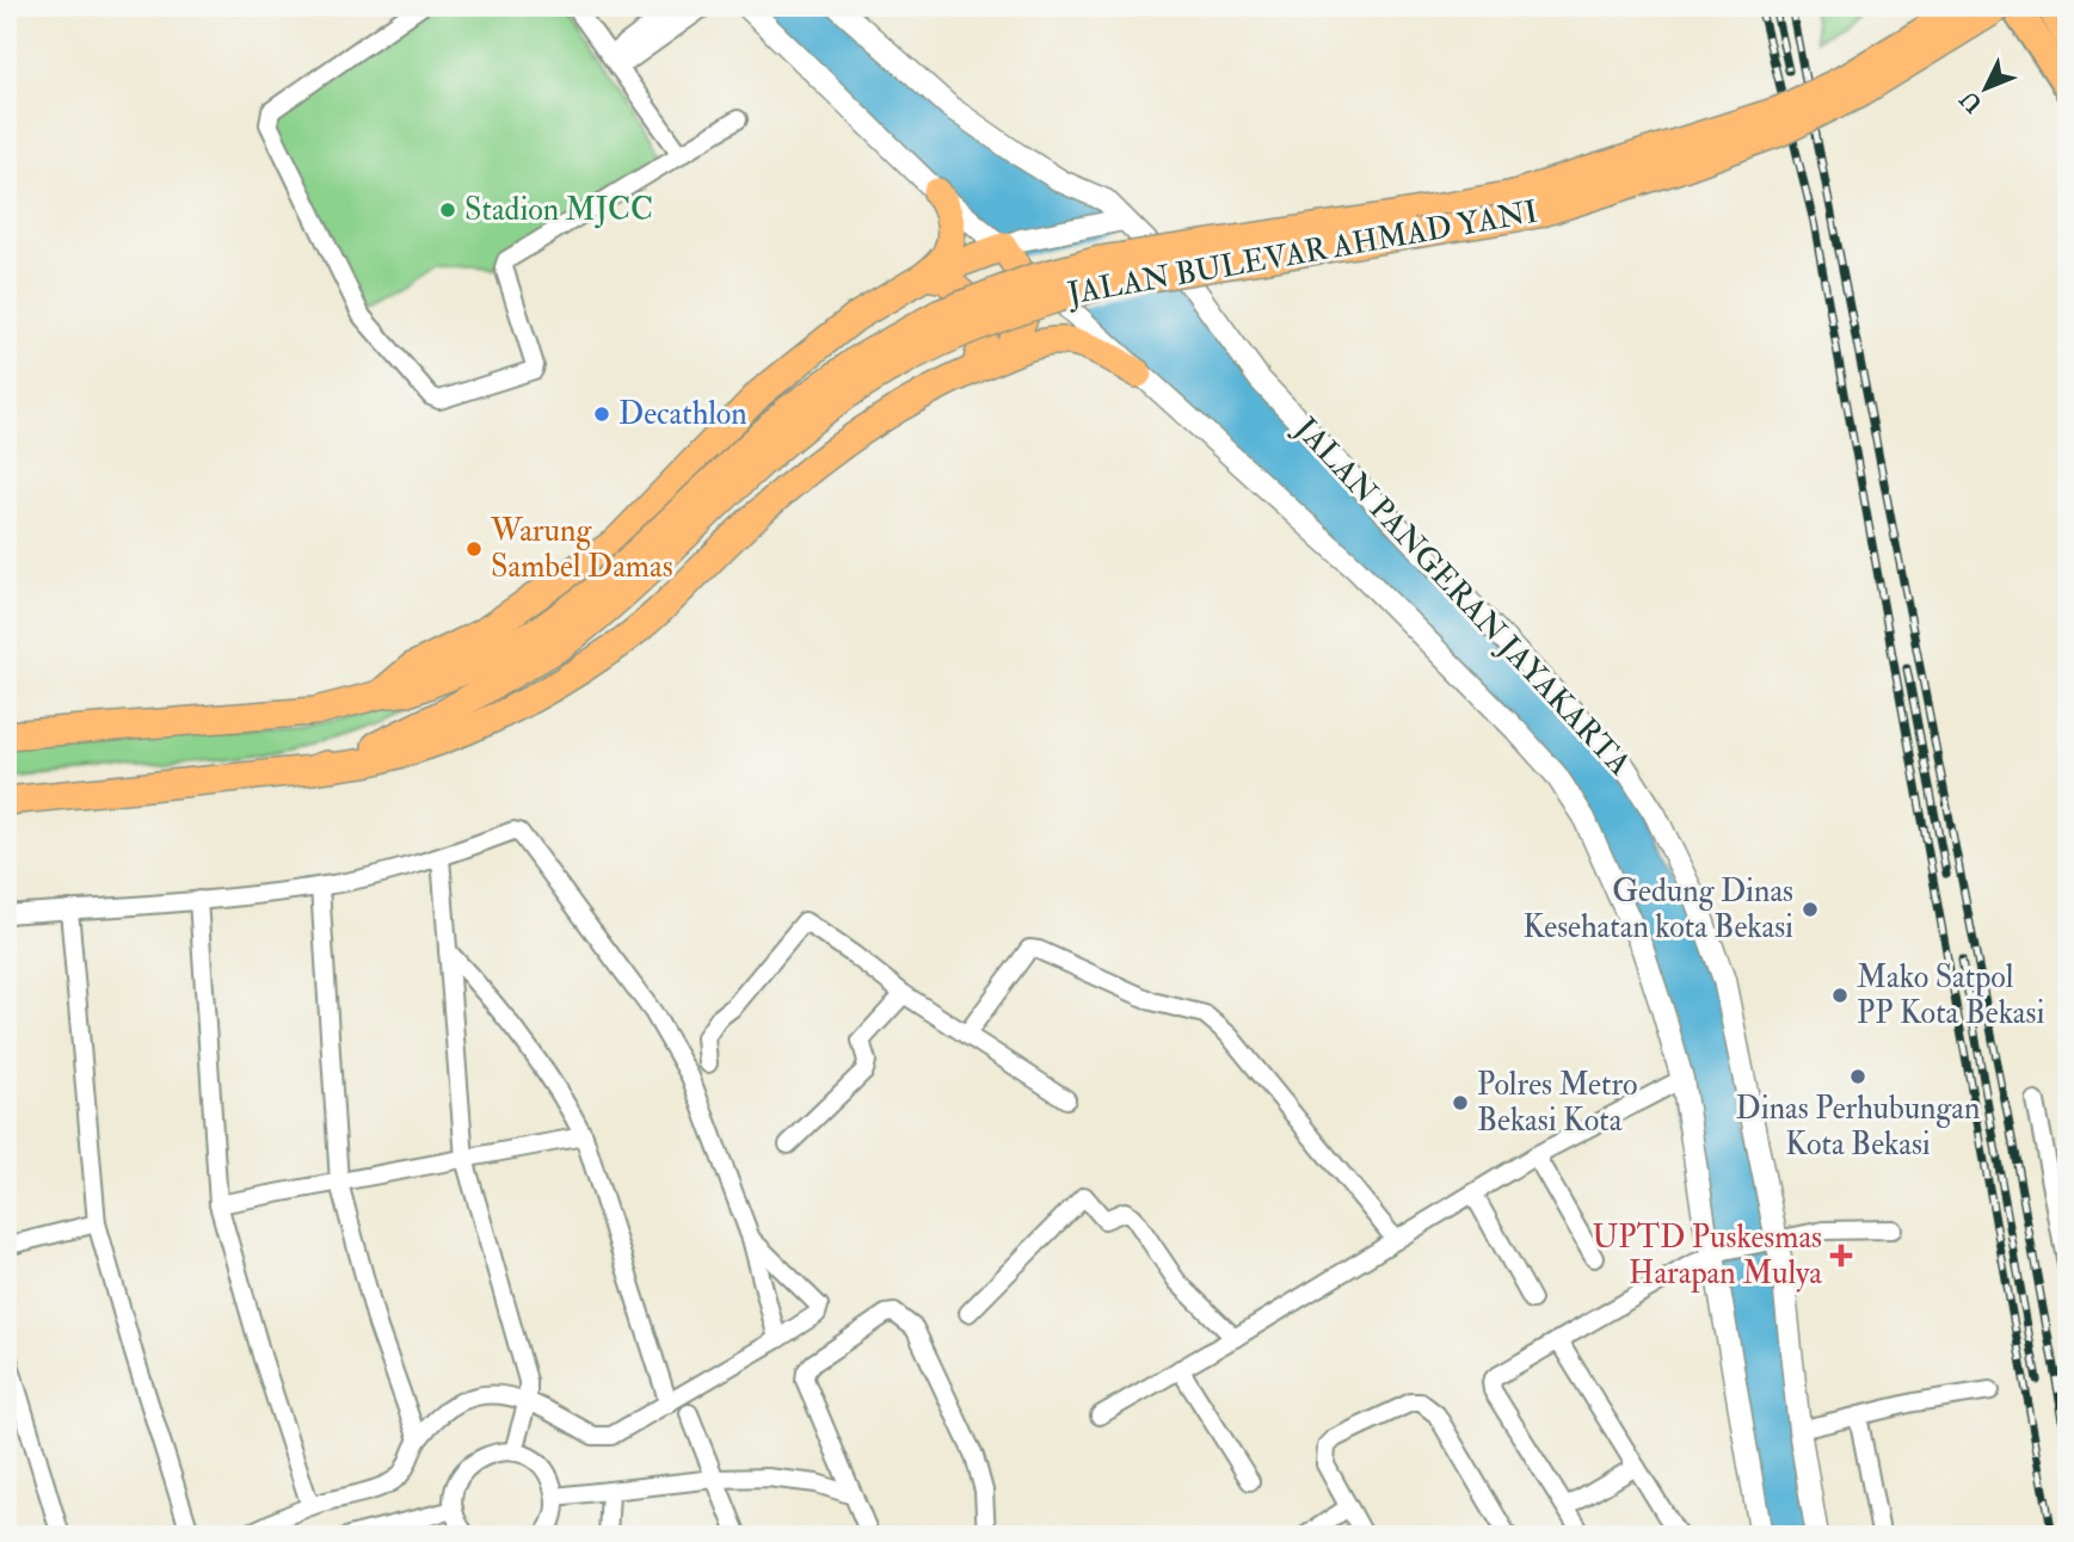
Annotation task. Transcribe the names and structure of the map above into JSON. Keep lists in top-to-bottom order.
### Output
{
  "streets": {
    "main road": ["JALAN BULEVAR AHMAD YANI"],
    "street": ["JALAN PANGERAN JAYAKARTA"]
  },
  "places": {
    "other": [
      "Stadion MJCC",
      "Decathlon",
      "Warung Sambel Damas",
      "Gedung Dinas Kesehatan kota Bekasi",
      "Mako Satpol PP Kota Bekasi",
      "Dinas Perhubungan Kota Bekasi",
      "Polres Metro Bekasi Kota"
    ],
    "health": ["UPTD Puskesmas Harapan Mulya"]
  },
  "north": "bottom left"
}
